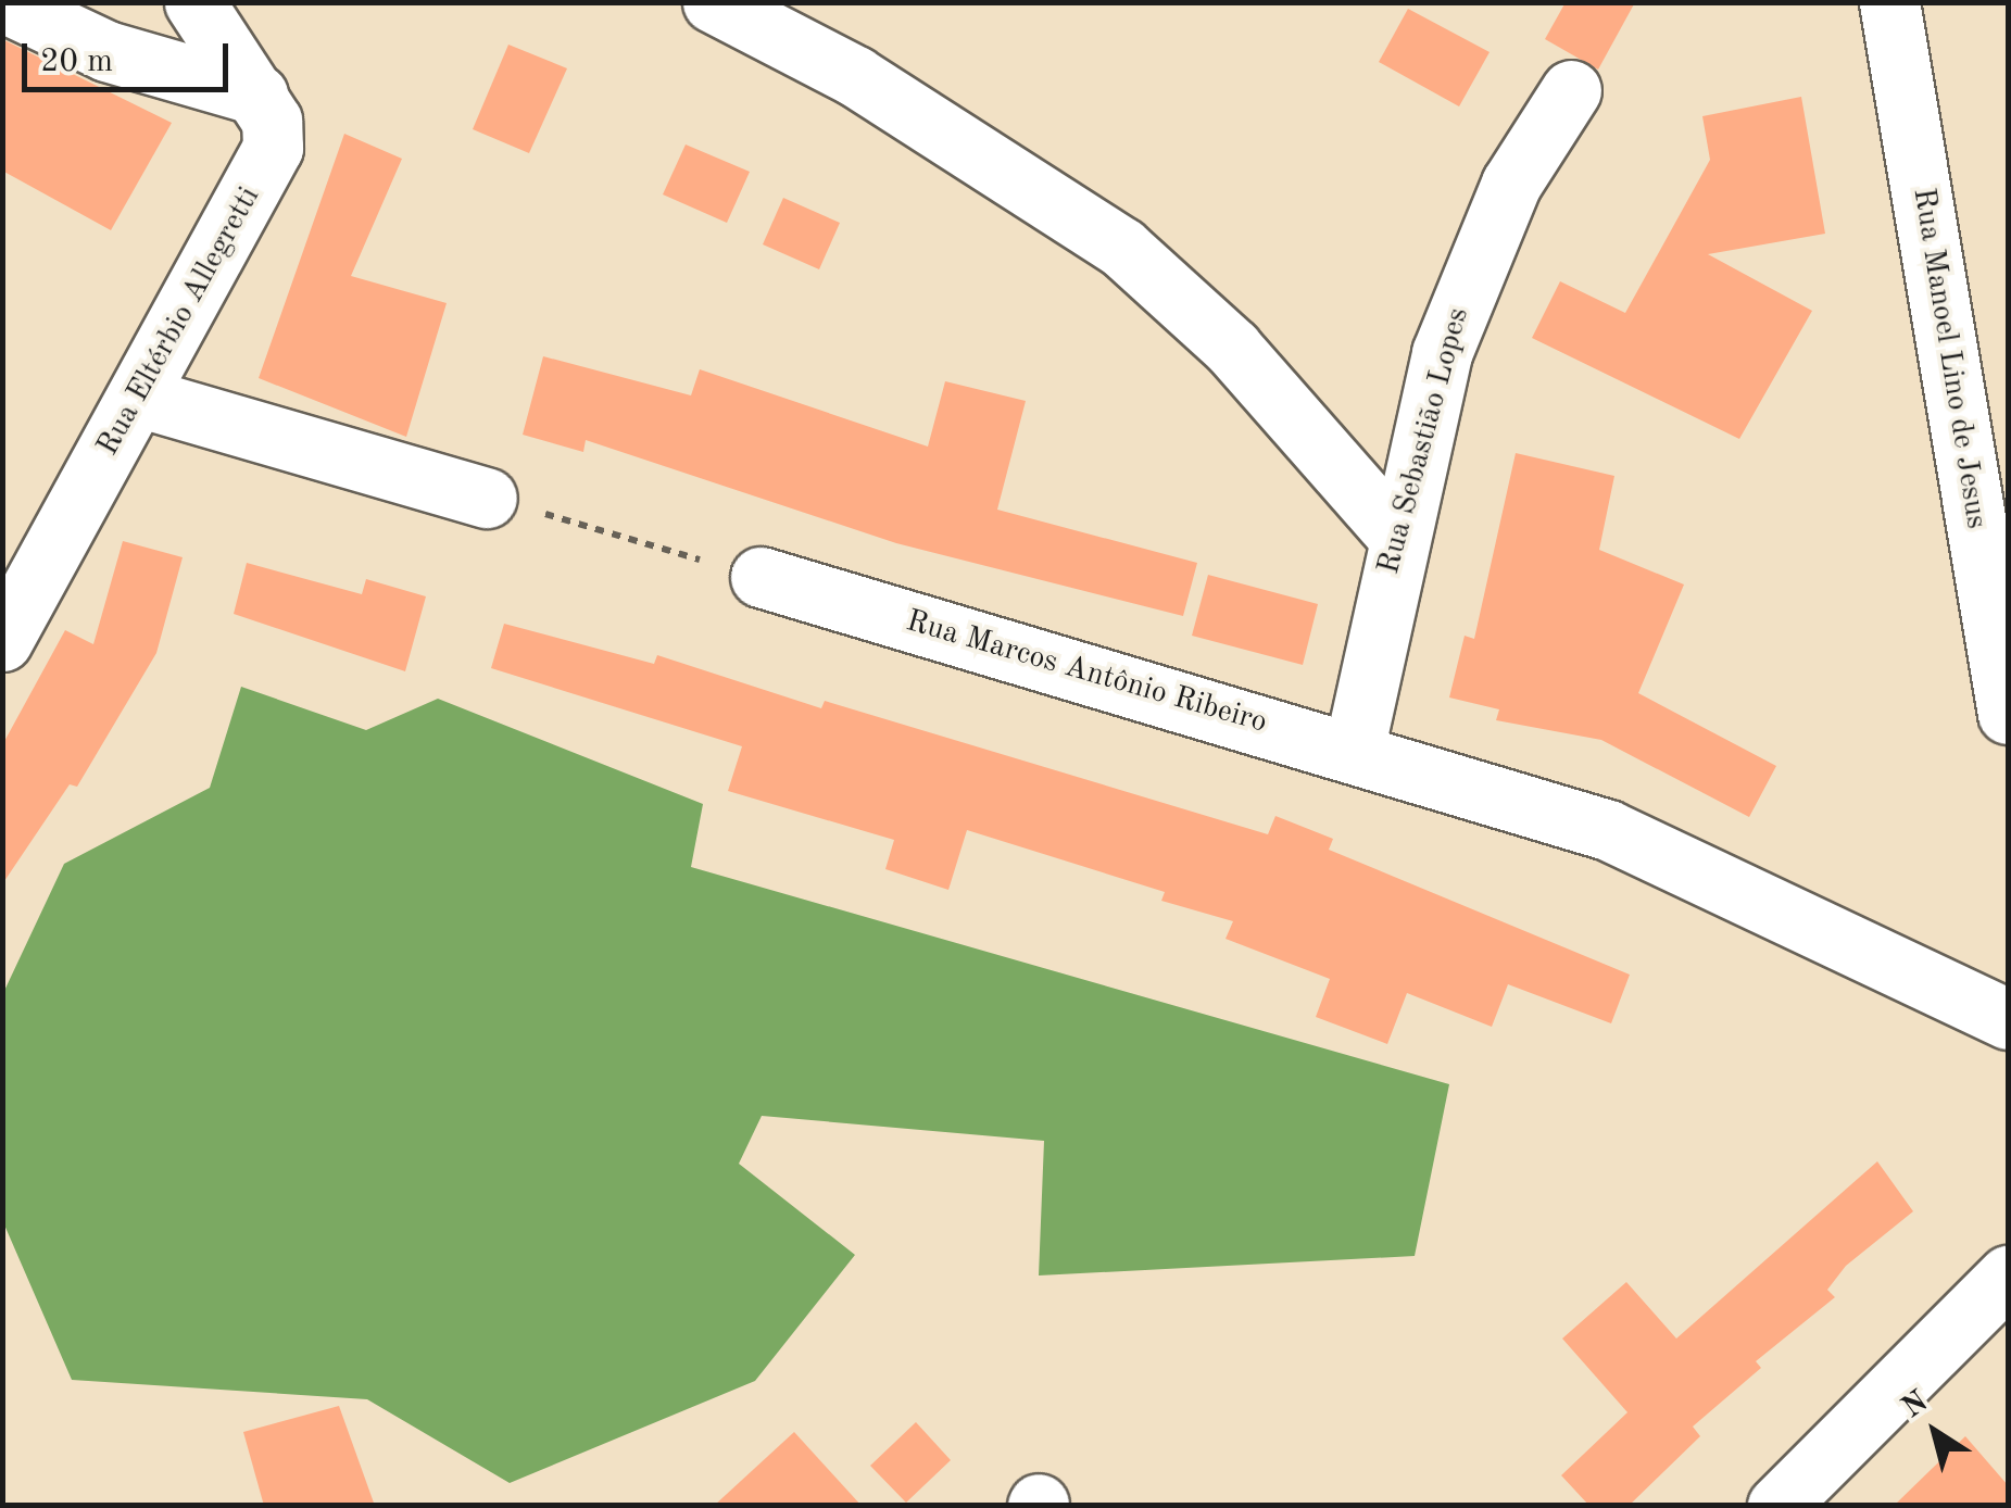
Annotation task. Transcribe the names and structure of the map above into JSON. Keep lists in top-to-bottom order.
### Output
{
  "streets": {
    "street": [
      "Rua Eltérbio Allegretti",
      "Rua Manoel Lino de Jesus",
      "Rua Sebastião Lopes",
      "Rua Marcos Antônio Ribeiro"
    ]
  },
  "crossings": [
    ["Rua Sebastião Lopes", "Rua Marcos Antônio Ribeiro"]
  ],
  "scale_bar": "20 m",
  "north": "top left"
}
